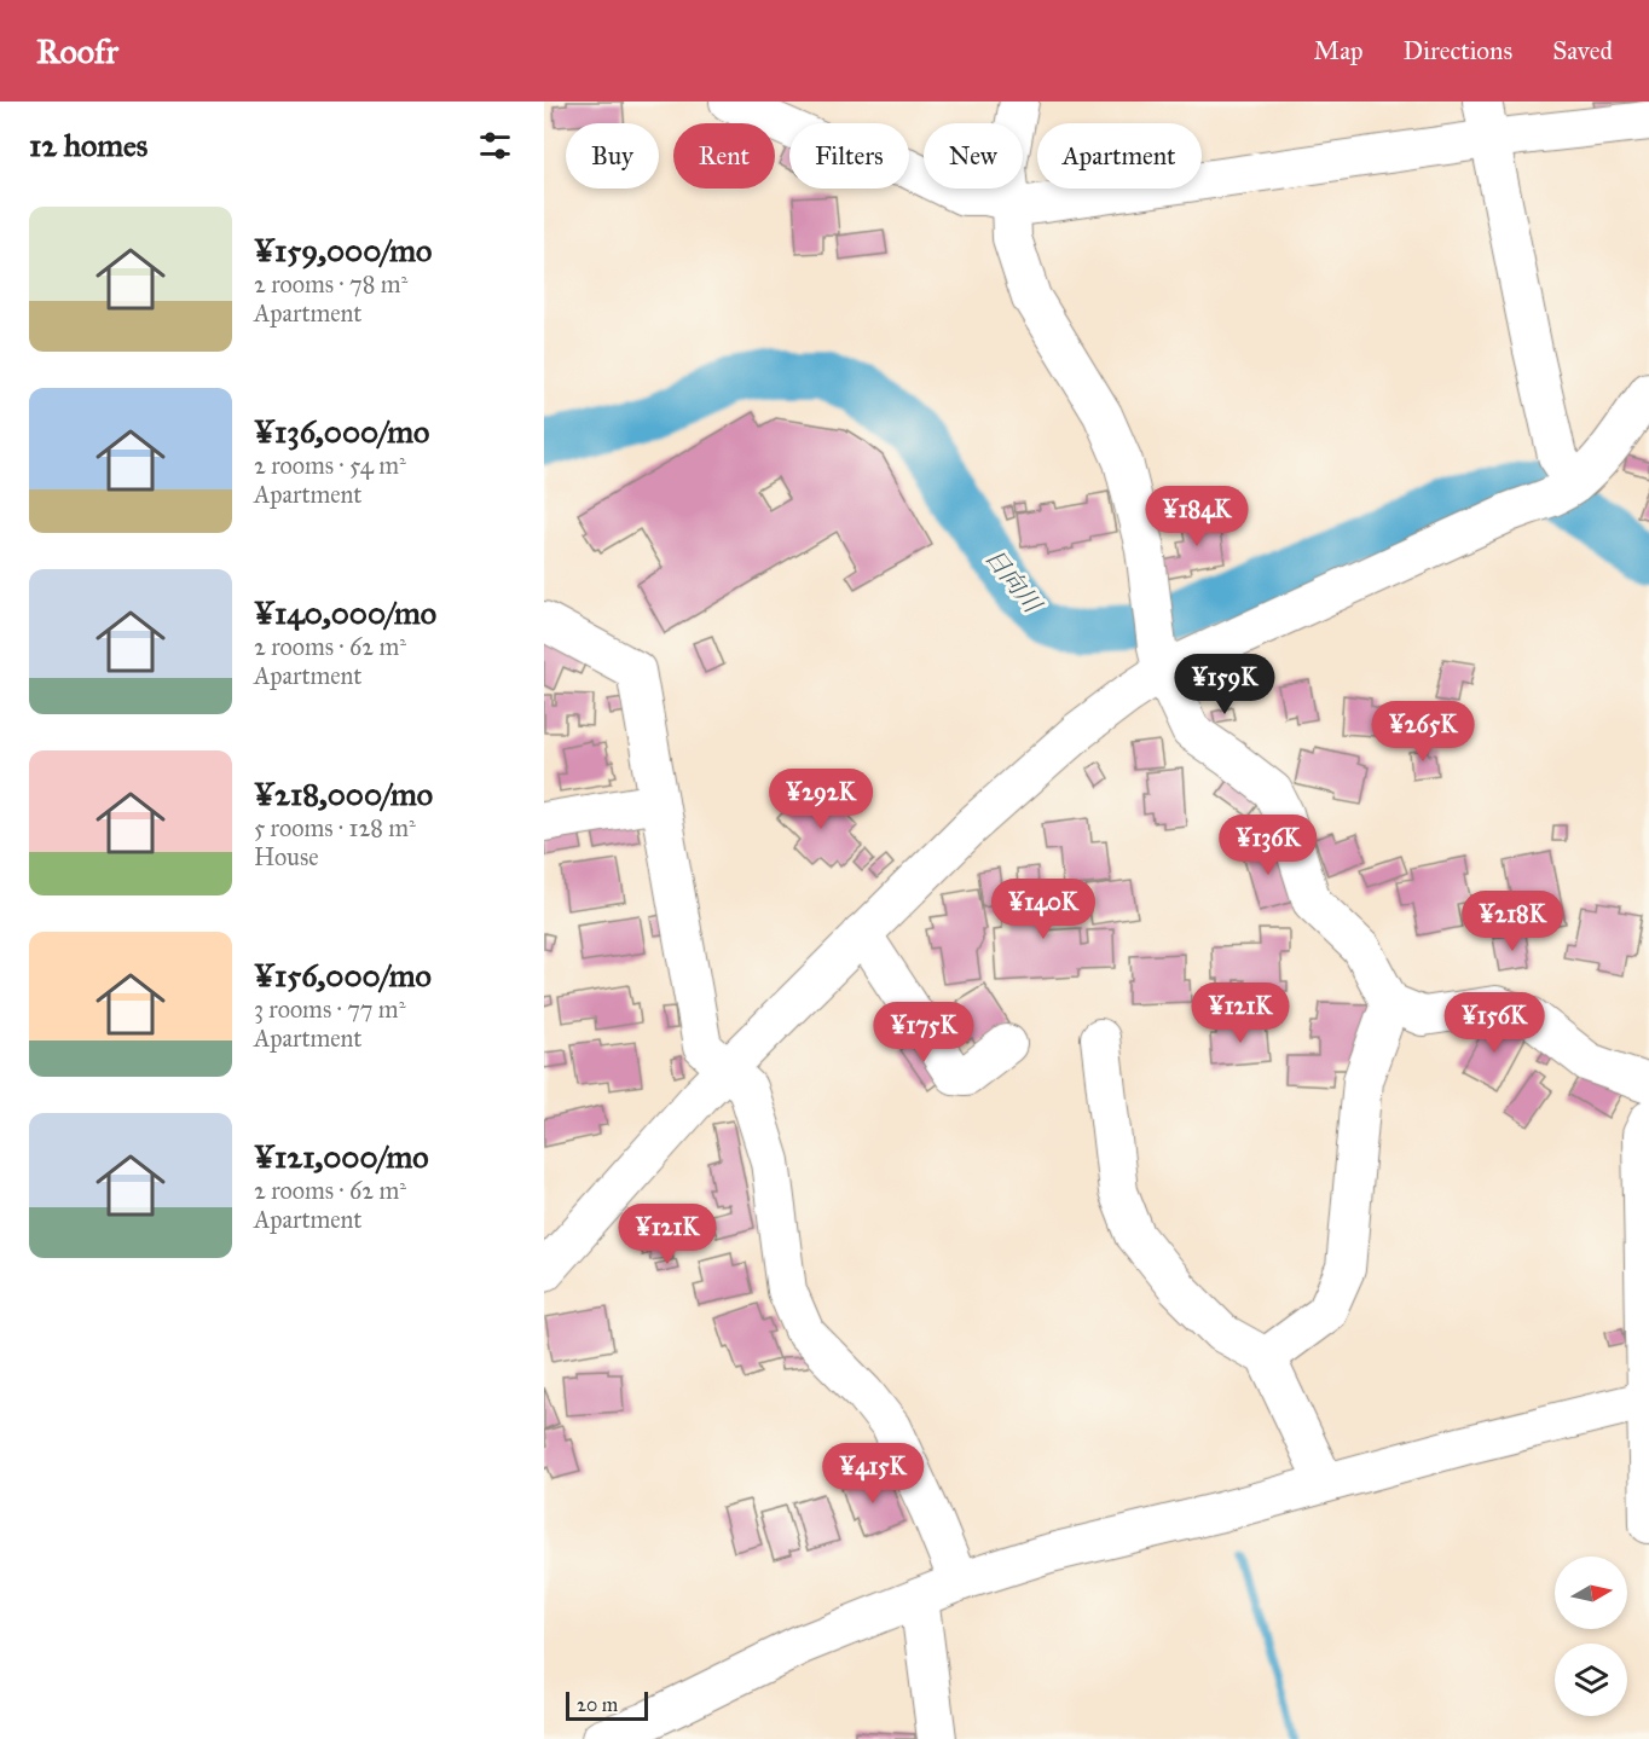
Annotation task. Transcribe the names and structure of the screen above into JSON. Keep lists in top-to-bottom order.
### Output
{
  "water": ["日向川"],
  "scale_bar": "20 m",
  "north": "right",
  "page": {
    "header": "Roofr",
    "nav": ["Map", "Directions", "Saved"],
    "heading": "12 homes",
    "chip": [
      "Buy",
      "Rent",
      "Filters",
      "New",
      "Apartment"
    ],
    "list": [
      {
        "name": "¥159,000/mo",
        "note": "2 rooms · 78 m² · Apartment"
      },
      {
        "name": "¥136,000/mo",
        "note": "2 rooms · 54 m² · Apartment"
      },
      {
        "name": "¥140,000/mo",
        "note": "2 rooms · 62 m² · Apartment"
      },
      {
        "name": "¥218,000/mo",
        "note": "5 rooms · 128 m² · House"
      },
      {
        "name": "¥156,000/mo",
        "note": "3 rooms · 77 m² · Apartment"
      },
      {
        "name": "¥121,000/mo",
        "note": "2 rooms · 62 m² · Apartment"
      }
    ],
    "price": [
      "¥184K",
      "¥159K",
      "¥265K",
      "¥292K",
      "¥136K",
      "¥140K",
      "¥218K",
      "¥121K",
      "¥156K",
      "¥175K",
      "¥121K",
      "¥415K"
    ],
    "scale": "20 m"
  }
}
